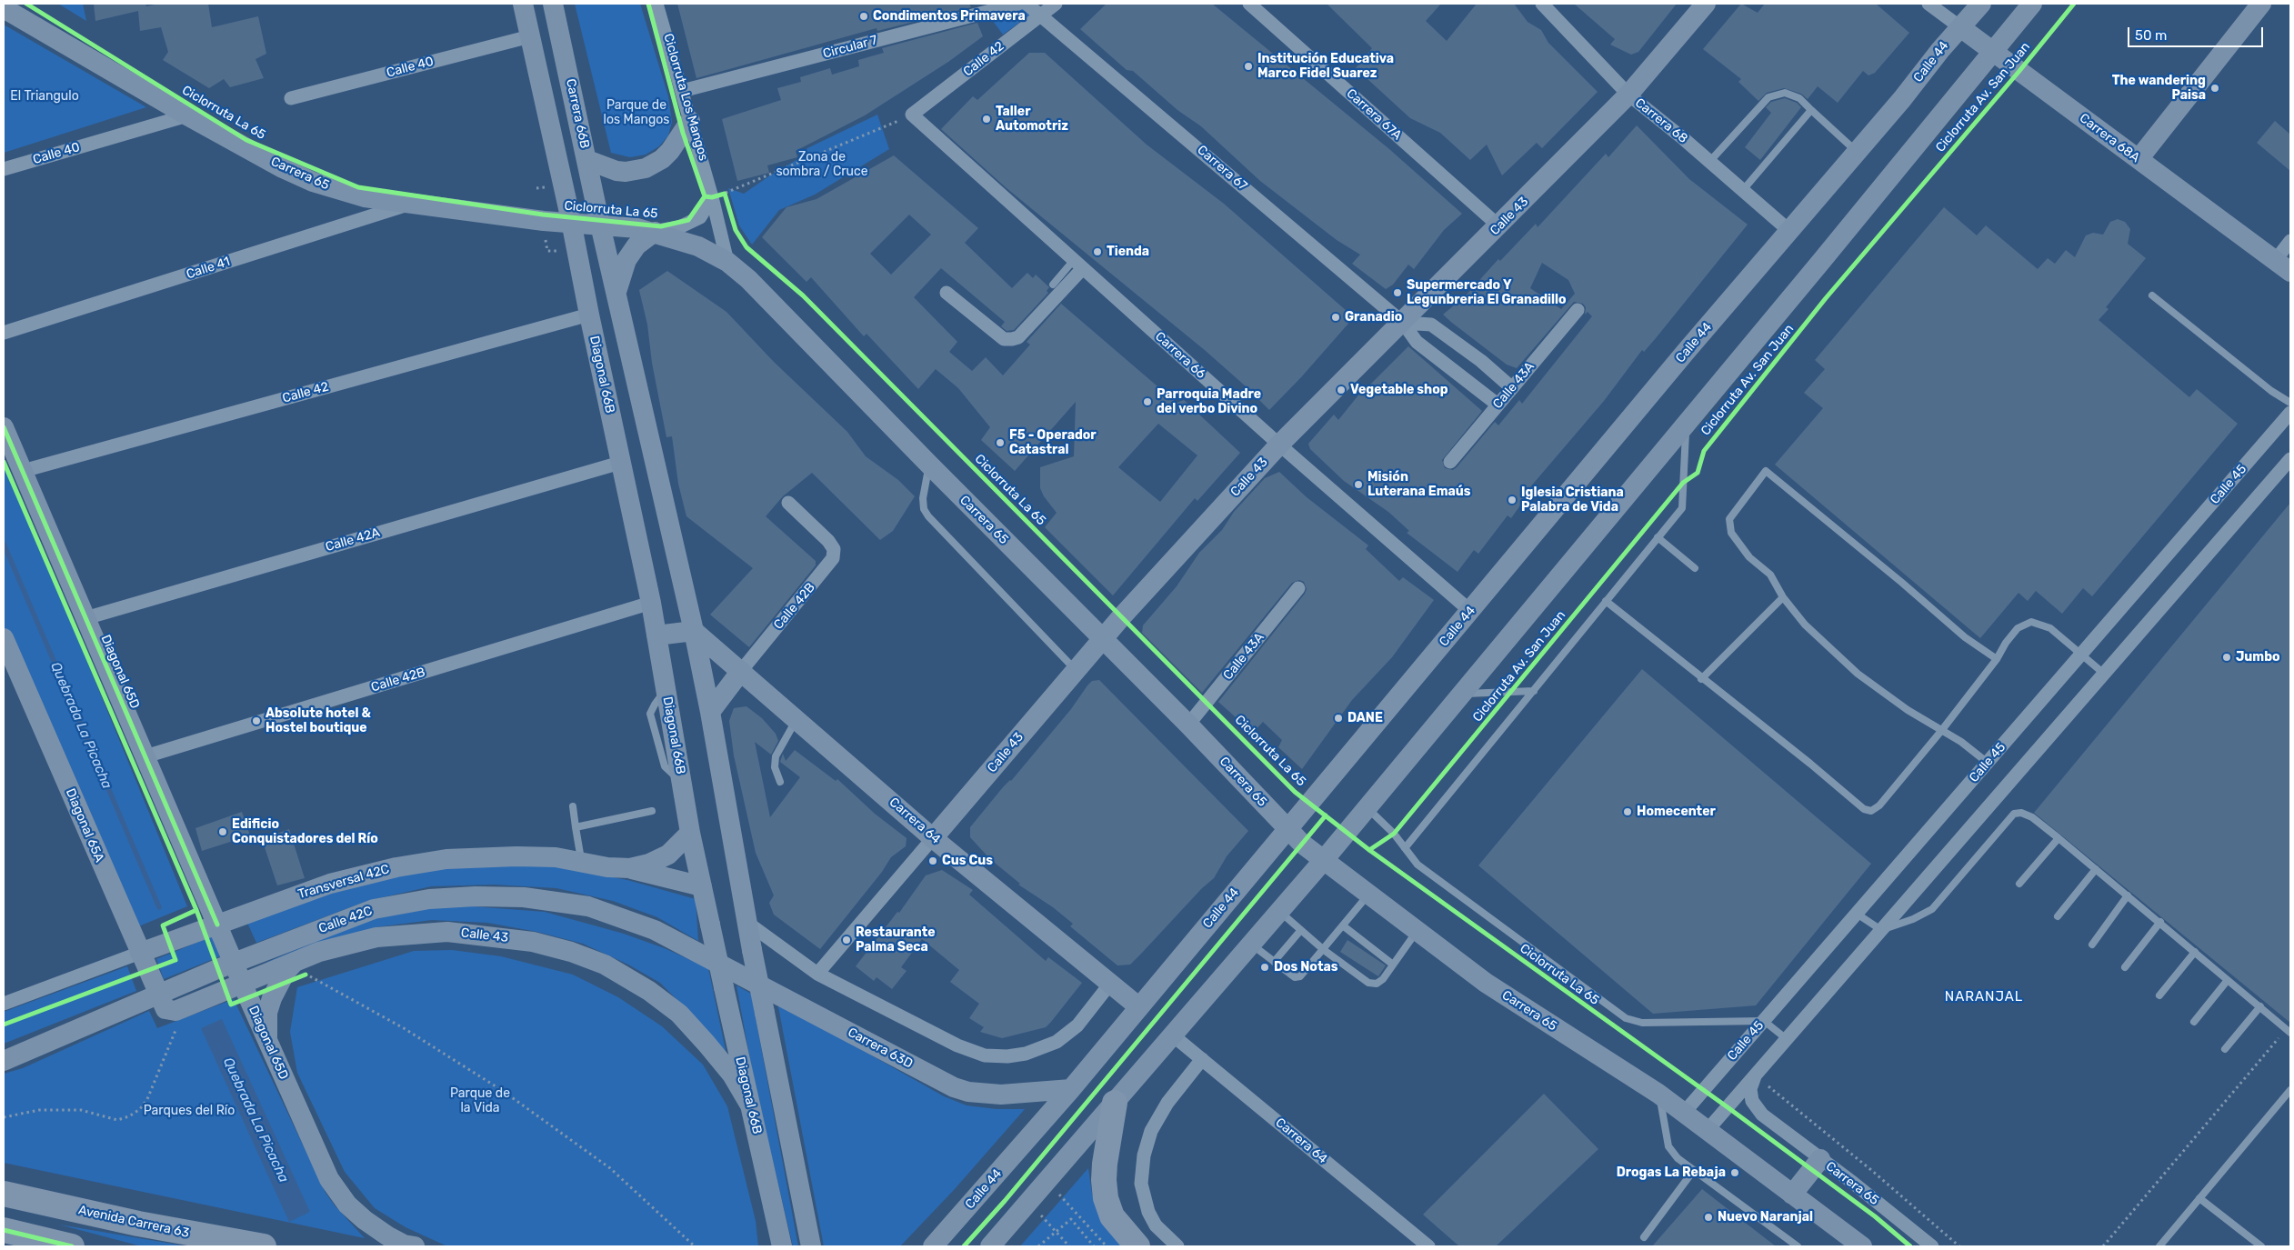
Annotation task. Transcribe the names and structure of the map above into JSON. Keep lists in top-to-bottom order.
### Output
{
  "streets": {
    "highway": ["Avenida Carrera 63"],
    "main road": [
      "Calle 44",
      "Carrera 66B",
      "Carrera 68A",
      "Carrera 65",
      "Calle 43",
      "Diagonal 66B",
      "Calle 42B",
      "Diagonal 65D",
      "Carrera 64",
      "Diagonal 65A",
      "Transversal 42C",
      "Calle 42C",
      "Carrera 63D"
    ],
    "street": [
      "Circular 7",
      "Calle 42",
      "Calle 40",
      "Carrera 67A",
      "Carrera 68",
      "Carrera 67",
      "Calle 41",
      "Carrera 66",
      "Calle 43A",
      "Calle 45",
      "Calle 42A"
    ],
    "cycle path": ["Ciclorruta Los Mangos", "Ciclorruta Av. San Juan", "Ciclorruta La 65"]
  },
  "crossings": [
    ["Calle 42", "Carrera 67"],
    ["Calle 42", "Carrera 66"],
    ["Calle 42", "Diagonal 66B"],
    ["Calle 42", "Diagonal 65D"],
    ["Calle 44", "Carrera 68"],
    ["Calle 44", "Carrera 68A"],
    ["Calle 44", "Carrera 65"],
    ["Calle 44", "Carrera 66"],
    ["Calle 44", "Carrera 64"],
    ["Calle 44", "Carrera 63D"],
    ["Calle 40", "Carrera 65"],
    ["Carrera 66B", "Carrera 65"],
    ["Carrera 67A", "Calle 43"],
    ["Carrera 68", "Calle 43"],
    ["Carrera 67", "Calle 43"],
    ["Carrera 67", "Calle 43A"],
    ["Carrera 65", "Calle 43"],
    ["Carrera 65", "Calle 41"],
    ["Carrera 65", "Diagonal 66B"],
    ["Carrera 65", "Calle 43A"],
    ["Carrera 65", "Calle 45"],
    ["Calle 43", "Carrera 66"],
    ["Calle 43", "Diagonal 66B"],
    ["Calle 43", "Diagonal 65D"],
    ["Calle 43", "Carrera 64"],
    ["Calle 43", "Diagonal 65A"],
    ["Calle 43", "Calle 42C"],
    ["Diagonal 66B", "Calle 42A"],
    ["Diagonal 66B", "Calle 42B"],
    ["Diagonal 66B", "Transversal 42C"],
    ["Calle 42A", "Diagonal 65D"],
    ["Calle 42B", "Diagonal 65D"],
    ["Calle 42B", "Carrera 64"],
    ["Diagonal 65D", "Transversal 42C"],
    ["Diagonal 65D", "Calle 42C"],
    ["Diagonal 65A", "Transversal 42C"],
    ["Diagonal 65A", "Calle 42C"],
    ["Calle 42C", "Carrera 63D"]
  ],
  "districts": ["NARANJAL"],
  "water": ["Quebrada La Picacha"],
  "parks": [
    "El Triangulo",
    "Parque de los Mangos",
    "Zona de sombra / Cruce",
    "Parque de la Vida",
    "Parques del Río"
  ],
  "places": [
    "Condimentos Primavera",
    "Institución Educativa Marco Fidel Suarez",
    "The wandering Paisa",
    "Taller Automotriz",
    "Tienda",
    "Supermercado Y Legunbreria El Granadillo",
    "Granadio",
    "Vegetable shop",
    "Parroquia Madre del verbo Divino",
    "F5 - Operador Catastral",
    "Misión Luterana Emaús",
    "Iglesia Cristiana Palabra de Vida",
    "Jumbo",
    "DANE",
    "Absolute hotel & Hostel boutique",
    "Homecenter",
    "Edificio Conquistadores del Río",
    "Cus Cus",
    "Restaurante Palma Seca",
    "Dos Notas",
    "Drogas La Rebaja",
    "Nuevo Naranjal"
  ],
  "scale_bar": "50 m"
}
